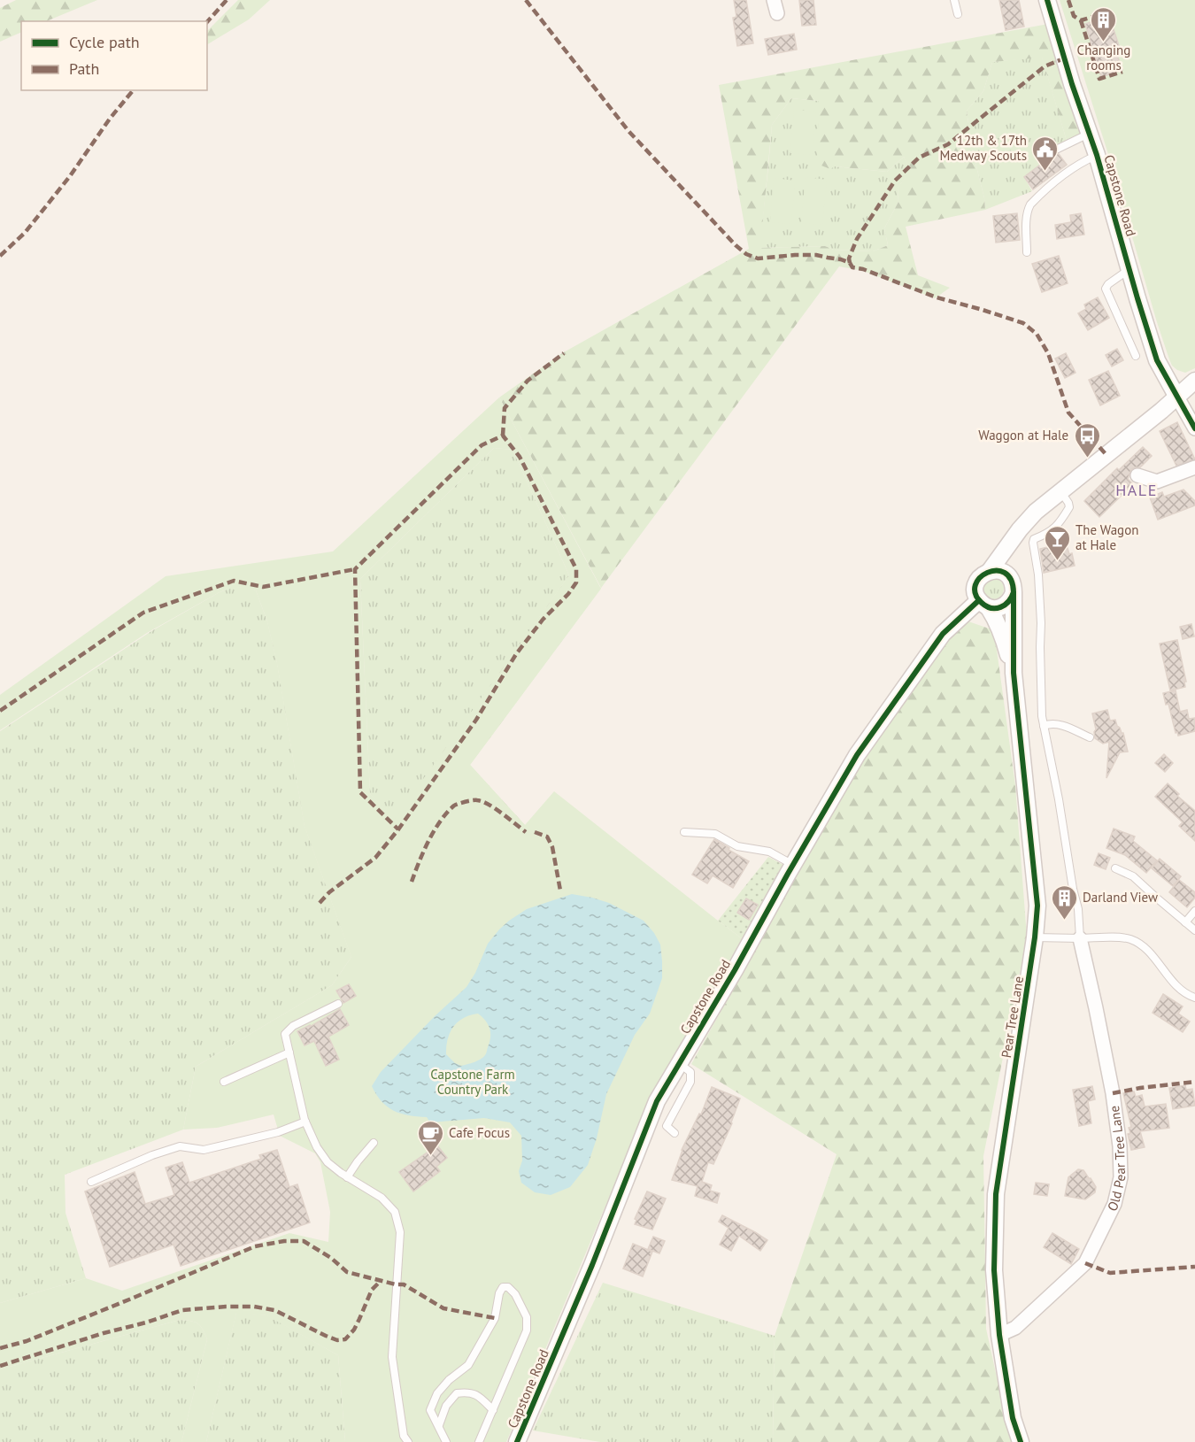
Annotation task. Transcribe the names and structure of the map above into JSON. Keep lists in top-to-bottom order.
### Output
{
  "streets": {
    "street": ["Capstone Road", "Pear Tree Lane", "Old Pear Tree Lane"]
  },
  "crossings": [
    ["Capstone Road", "Pear Tree Lane"],
    ["Pear Tree Lane", "Old Pear Tree Lane"]
  ],
  "districts": ["HALE"],
  "parks": ["Capstone Farm Country Park"],
  "places": {
    "building": ["Changing rooms", "Darland View"],
    "public building": ["12th & 17th Medway Scouts"],
    "bus stop": ["Waggon at Hale"],
    "bar": ["The Wagon at Hale"],
    "cafe": ["Cafe Focus"]
  },
  "legend": ["Cycle path", "Path"]
}
